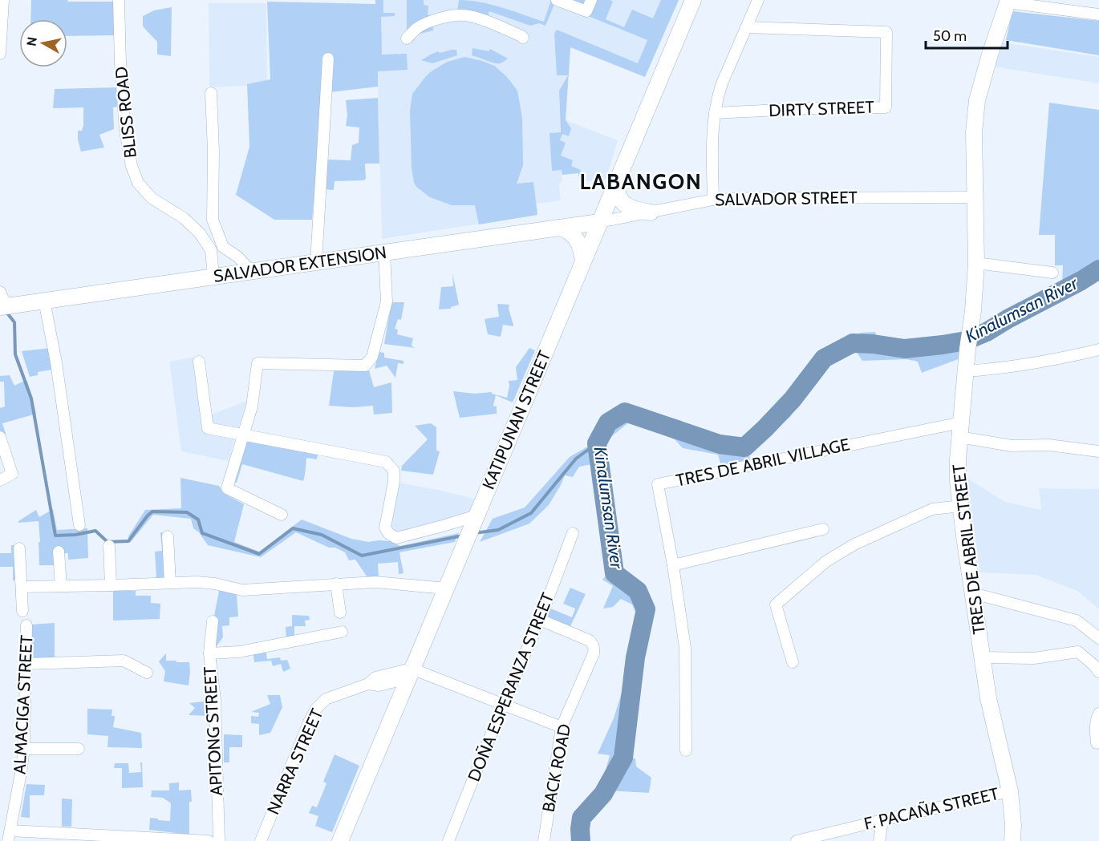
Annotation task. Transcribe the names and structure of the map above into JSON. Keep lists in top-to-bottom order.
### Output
{
  "streets": {
    "main road": ["SALVADOR EXTENSION", "KATIPUNAN STREET", "TRES DE ABRIL STREET"],
    "street": [
      "DIRTY STREET",
      "BLISS ROAD",
      "SALVADOR STREET",
      "TRES DE ABRIL VILLAGE",
      "DOÑA ESPERANZA STREET",
      "ALMACIGA STREET",
      "APITONG STREET",
      "NARRA STREET",
      "BACK ROAD",
      "F. PACAÑA STREET"
    ]
  },
  "crossings": [
    ["BLISS ROAD", "SALVADOR EXTENSION"],
    ["SALVADOR STREET", "SALVADOR EXTENSION"],
    ["SALVADOR STREET", "KATIPUNAN STREET"],
    ["SALVADOR STREET", "TRES DE ABRIL STREET"],
    ["SALVADOR EXTENSION", "KATIPUNAN STREET"],
    ["KATIPUNAN STREET", "NARRA STREET"],
    ["TRES DE ABRIL VILLAGE", "TRES DE ABRIL STREET"],
    ["TRES DE ABRIL STREET", "F. PACAÑA STREET"],
    ["DOÑA ESPERANZA STREET", "BACK ROAD"]
  ],
  "districts": ["LABANGON"],
  "water": ["Kinalumsan River"],
  "scale_bar": "50 m",
  "north": "left"
}
